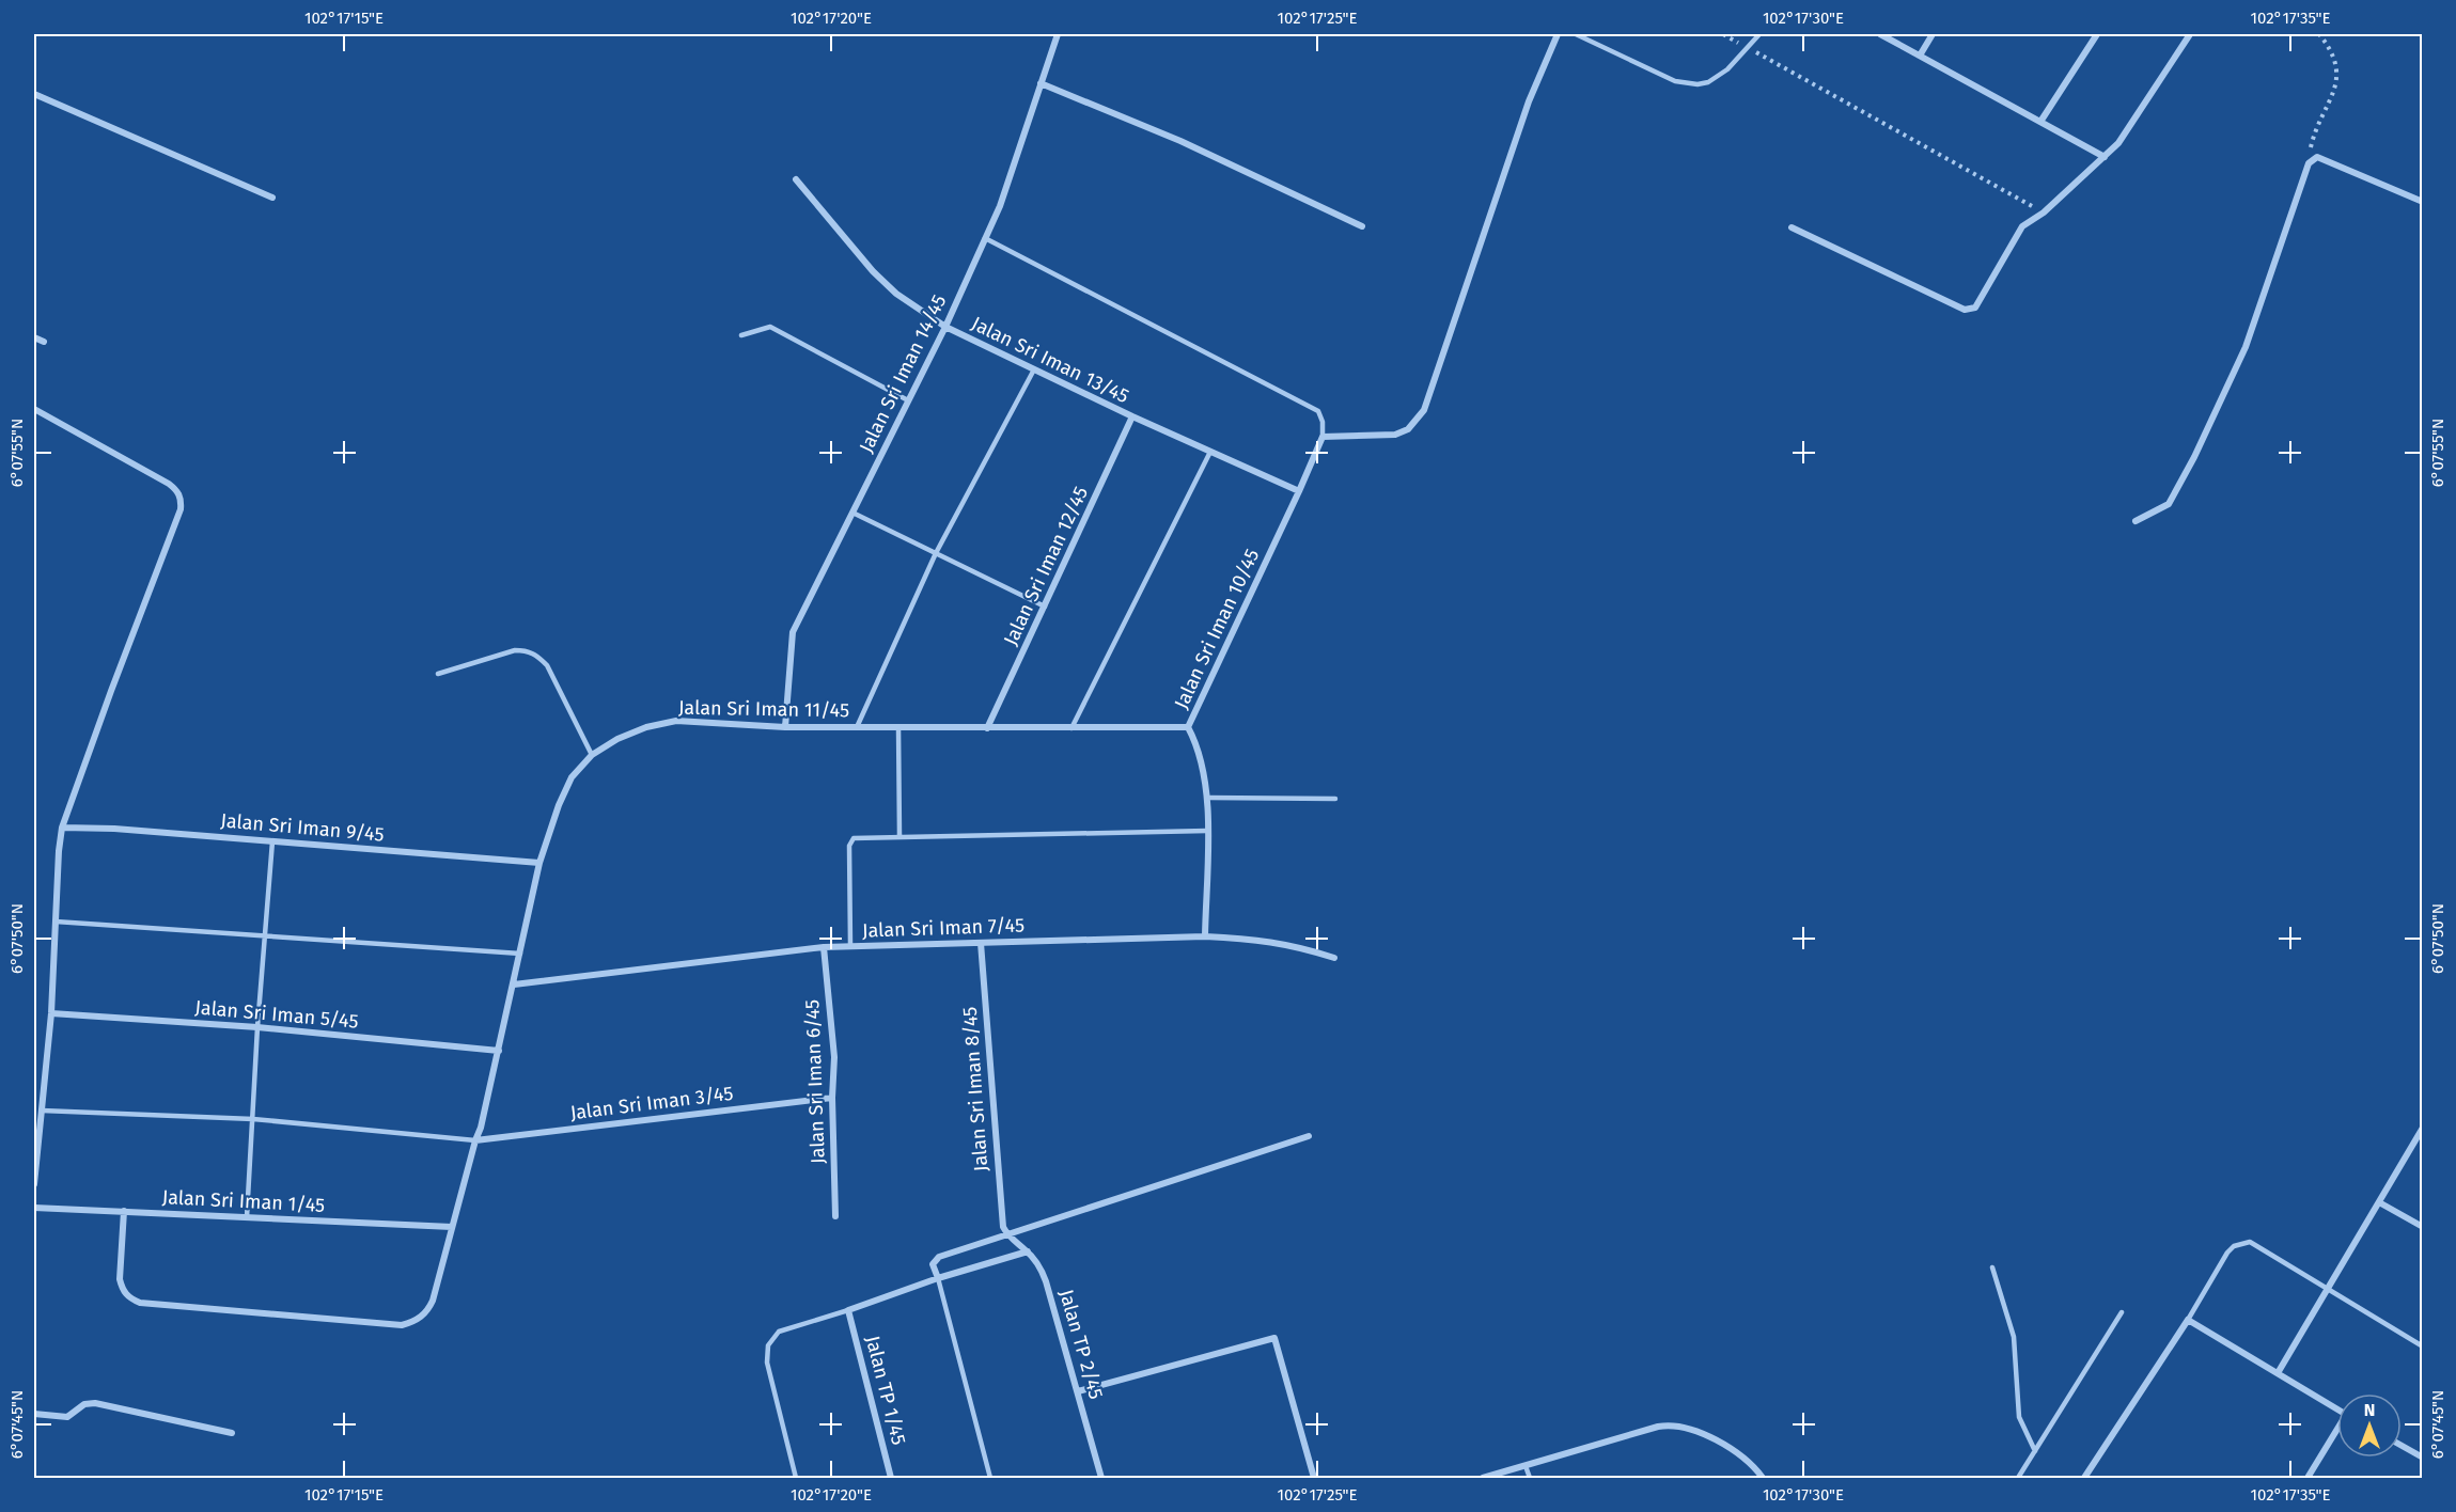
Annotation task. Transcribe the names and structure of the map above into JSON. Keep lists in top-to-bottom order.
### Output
{
  "streets": {
    "street": [
      "Jalan Sri Iman 13/45",
      "Jalan Sri Iman 14/45",
      "Jalan Sri Iman 12/45",
      "Jalan Sri Iman 10/45",
      "Jalan Sri Iman 11/45",
      "Jalan Sri Iman 9/45",
      "Jalan Sri Iman 7/45",
      "Jalan Sri Iman 5/45",
      "Jalan Sri Iman 6/45",
      "Jalan Sri Iman 8/45",
      "Jalan Sri Iman 3/45",
      "Jalan Sri Iman 1/45",
      "Jalan TP 2/45",
      "Jalan TP 1/45"
    ]
  },
  "crossings": [
    ["Jalan Sri Iman 13/45", "Jalan Sri Iman 14/45"],
    ["Jalan Sri Iman 13/45", "Jalan Sri Iman 12/45"],
    ["Jalan Sri Iman 13/45", "Jalan Sri Iman 10/45"],
    ["Jalan Sri Iman 14/45", "Jalan Sri Iman 11/45"],
    ["Jalan Sri Iman 12/45", "Jalan Sri Iman 11/45"],
    ["Jalan Sri Iman 10/45", "Jalan Sri Iman 11/45"],
    ["Jalan Sri Iman 10/45", "Jalan Sri Iman 7/45"],
    ["Jalan Sri Iman 11/45", "Jalan Sri Iman 9/45"],
    ["Jalan Sri Iman 11/45", "Jalan Sri Iman 7/45"],
    ["Jalan Sri Iman 11/45", "Jalan Sri Iman 5/45"],
    ["Jalan Sri Iman 11/45", "Jalan Sri Iman 3/45"],
    ["Jalan Sri Iman 11/45", "Jalan Sri Iman 1/45"],
    ["Jalan Sri Iman 7/45", "Jalan Sri Iman 6/45"],
    ["Jalan Sri Iman 7/45", "Jalan Sri Iman 8/45"],
    ["Jalan Sri Iman 6/45", "Jalan Sri Iman 3/45"],
    ["Jalan Sri Iman 8/45", "Jalan TP 2/45"]
  ],
  "north": "top",
  "coordinates": [
    "102°17'15\"E",
    "102°17'20\"E",
    "102°17'25\"E",
    "102°17'30\"E",
    "102°17'35\"E",
    "6°07'55\"N",
    "6°07'50\"N",
    "6°07'45\"N"
  ]
}
